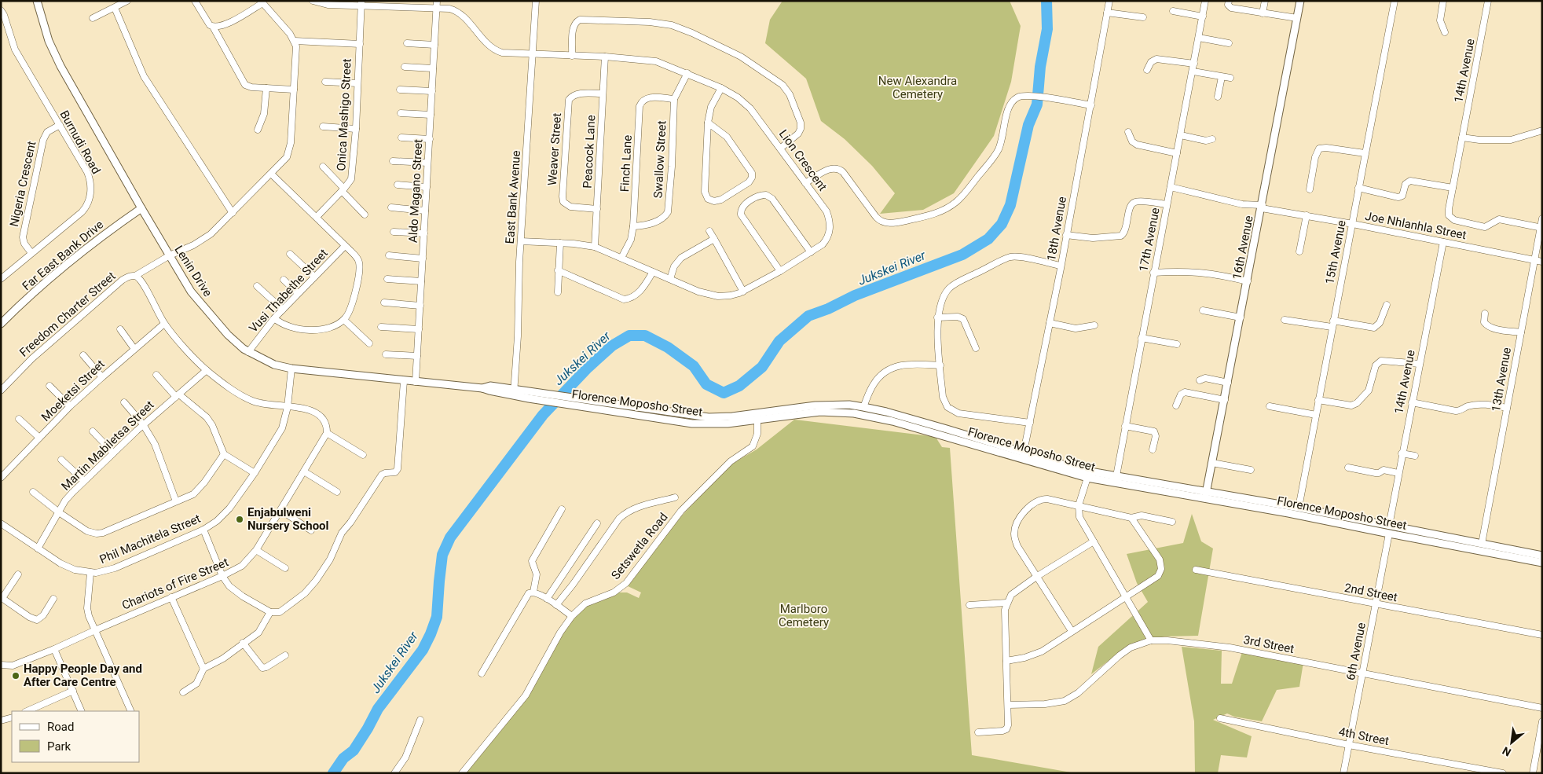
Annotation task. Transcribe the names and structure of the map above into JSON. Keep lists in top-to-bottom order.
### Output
{
  "streets": {
    "street": [
      "14th Avenue",
      "Onica Mashigo Street",
      "Burnudi Road",
      "Weaver Street",
      "Peacock Lane",
      "Swallow Street",
      "Lion Crescent",
      "Finch Lane",
      "Nigeria Crescent",
      "Aldo Magano Street",
      "East Bank Avenue",
      "Joe Nhlanhla Street",
      "18th Avenue",
      "17th Avenue",
      "16th Avenue",
      "15th Avenue",
      "Far East Bank Drive",
      "Lenin Drive",
      "Vusi Thabethe Street",
      "Freedom Charter Street",
      "13th Avenue",
      "Moeketsi Street",
      "Florence Moposho Street",
      "Martin Mabiletsa Street",
      "Phil Machitela Street",
      "Setswetla Road",
      "Chariots of Fire Street",
      "2nd Street",
      "3rd Street",
      "6th Avenue",
      "4th Street"
    ]
  },
  "crossings": [
    ["14th Avenue", "Joe Nhlanhla Street"],
    ["14th Avenue", "13th Avenue"],
    ["14th Avenue", "Florence Moposho Street"],
    ["Onica Mashigo Street", "Lion Crescent"],
    ["Burnudi Road", "Nigeria Crescent"],
    ["Weaver Street", "Peacock Lane"],
    ["Peacock Lane", "Lion Crescent"],
    ["Swallow Street", "Lion Crescent"],
    ["Swallow Street", "Finch Lane"],
    ["Lion Crescent", "Finch Lane"],
    ["Lion Crescent", "Aldo Magano Street"],
    ["Lion Crescent", "East Bank Avenue"],
    ["Aldo Magano Street", "Lenin Drive"],
    ["East Bank Avenue", "Lenin Drive"],
    ["East Bank Avenue", "Florence Moposho Street"],
    ["Joe Nhlanhla Street", "17th Avenue"],
    ["Joe Nhlanhla Street", "16th Avenue"],
    ["Joe Nhlanhla Street", "15th Avenue"],
    ["Joe Nhlanhla Street", "13th Avenue"],
    ["18th Avenue", "Florence Moposho Street"],
    ["17th Avenue", "Florence Moposho Street"],
    ["16th Avenue", "Florence Moposho Street"],
    ["15th Avenue", "Florence Moposho Street"],
    ["Far East Bank Drive", "Lenin Drive"],
    ["Lenin Drive", "Vusi Thabethe Street"],
    ["Lenin Drive", "Florence Moposho Street"],
    ["Lenin Drive", "Phil Machitela Street"],
    ["Freedom Charter Street", "Moeketsi Street"],
    ["Freedom Charter Street", "Martin Mabiletsa Street"],
    ["Freedom Charter Street", "Phil Machitela Street"],
    ["13th Avenue", "Florence Moposho Street"],
    ["Florence Moposho Street", "Setswetla Road"],
    ["Florence Moposho Street", "6th Avenue"],
    ["Martin Mabiletsa Street", "Phil Machitela Street"],
    ["2nd Street", "6th Avenue"],
    ["3rd Street", "6th Avenue"],
    ["6th Avenue", "4th Street"]
  ],
  "water": ["Jukskei River"],
  "parks": ["New Alexandra Cemetery", "Marlboro Cemetery"],
  "places": ["Enjabulweni Nursery School", "Happy People Day and After Care Centre"],
  "legend": ["Road", "Park"],
  "north": "bottom left"
}
